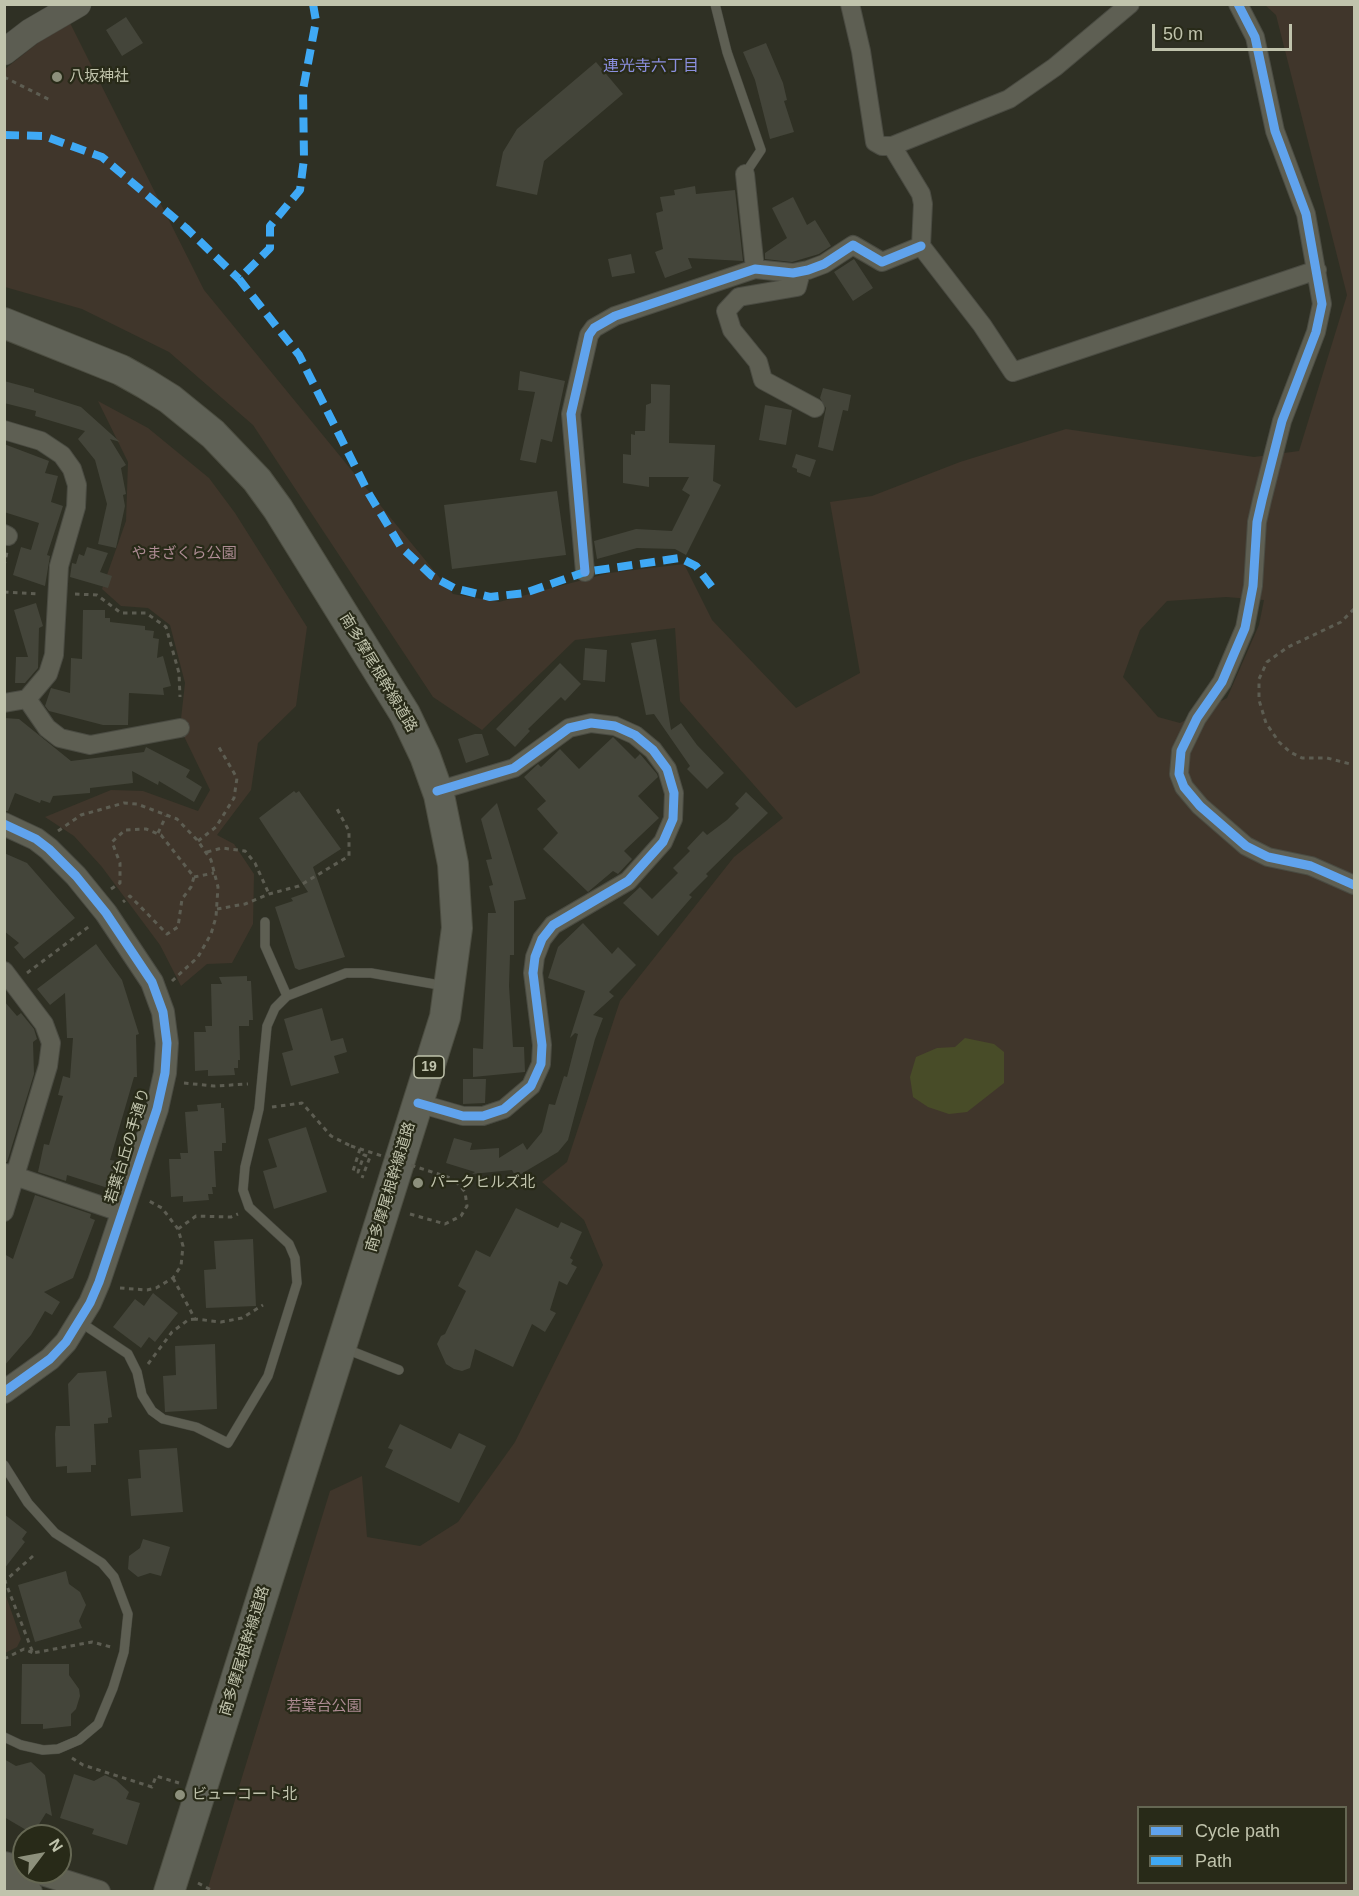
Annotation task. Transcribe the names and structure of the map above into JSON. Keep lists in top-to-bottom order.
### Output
{
  "streets": {
    "main road": ["南多摩尾根幹線道路", "19"],
    "street": ["若葉台丘の手通り"]
  },
  "districts": ["連光寺六丁目"],
  "parks": ["やまざくら公園", "若葉台公園"],
  "places": ["八坂神社", "パークヒルズ北", "ビューコート北"],
  "legend": ["Cycle path", "Path"],
  "scale_bar": "50 m",
  "north": "top right"
}
